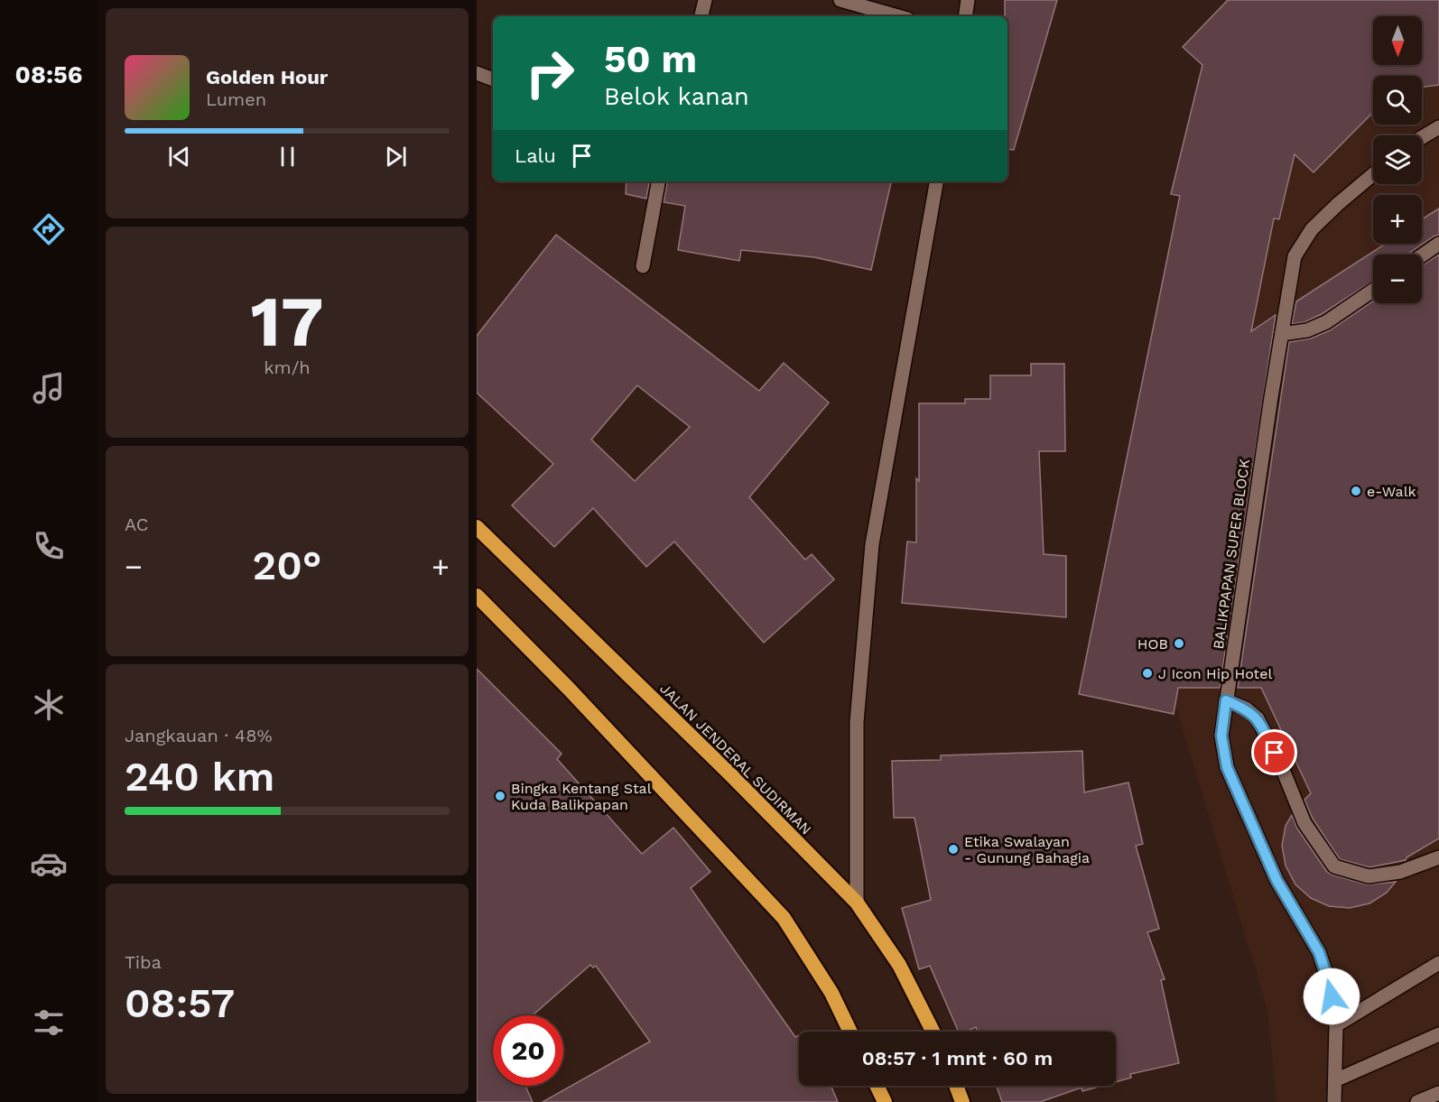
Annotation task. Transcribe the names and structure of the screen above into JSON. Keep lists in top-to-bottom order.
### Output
{
  "streets": {
    "highway": ["JALAN JENDERAL SUDIRMAN"],
    "street": ["BALIKPAPAN SUPER BLOCK"]
  },
  "places": [
    "e-Walk",
    "HOB",
    "J Icon Hip Hotel",
    "Bingka Kentang Stal Kuda Balikpapan",
    "Etika Swalayan - Gunung Bahagia"
  ],
  "north": "bottom",
  "page": {
    "tabs": "08:56",
    "map_buttons": ["+", "−"],
    "turn": ["50 m", "Belok kanan"],
    "song": ["Golden Hour", "Lumen"],
    "then": "Lalu",
    "tile": [
      ["17", "km/h"],
      "AC",
      ["Jangkauan · 48%", "240 km"],
      ["Tiba", "08:57"]
    ],
    "heat": ["−", "20°", "+"],
    "limit": "20",
    "trip": "08:57 · 1 mnt · 60 m"
  }
}
